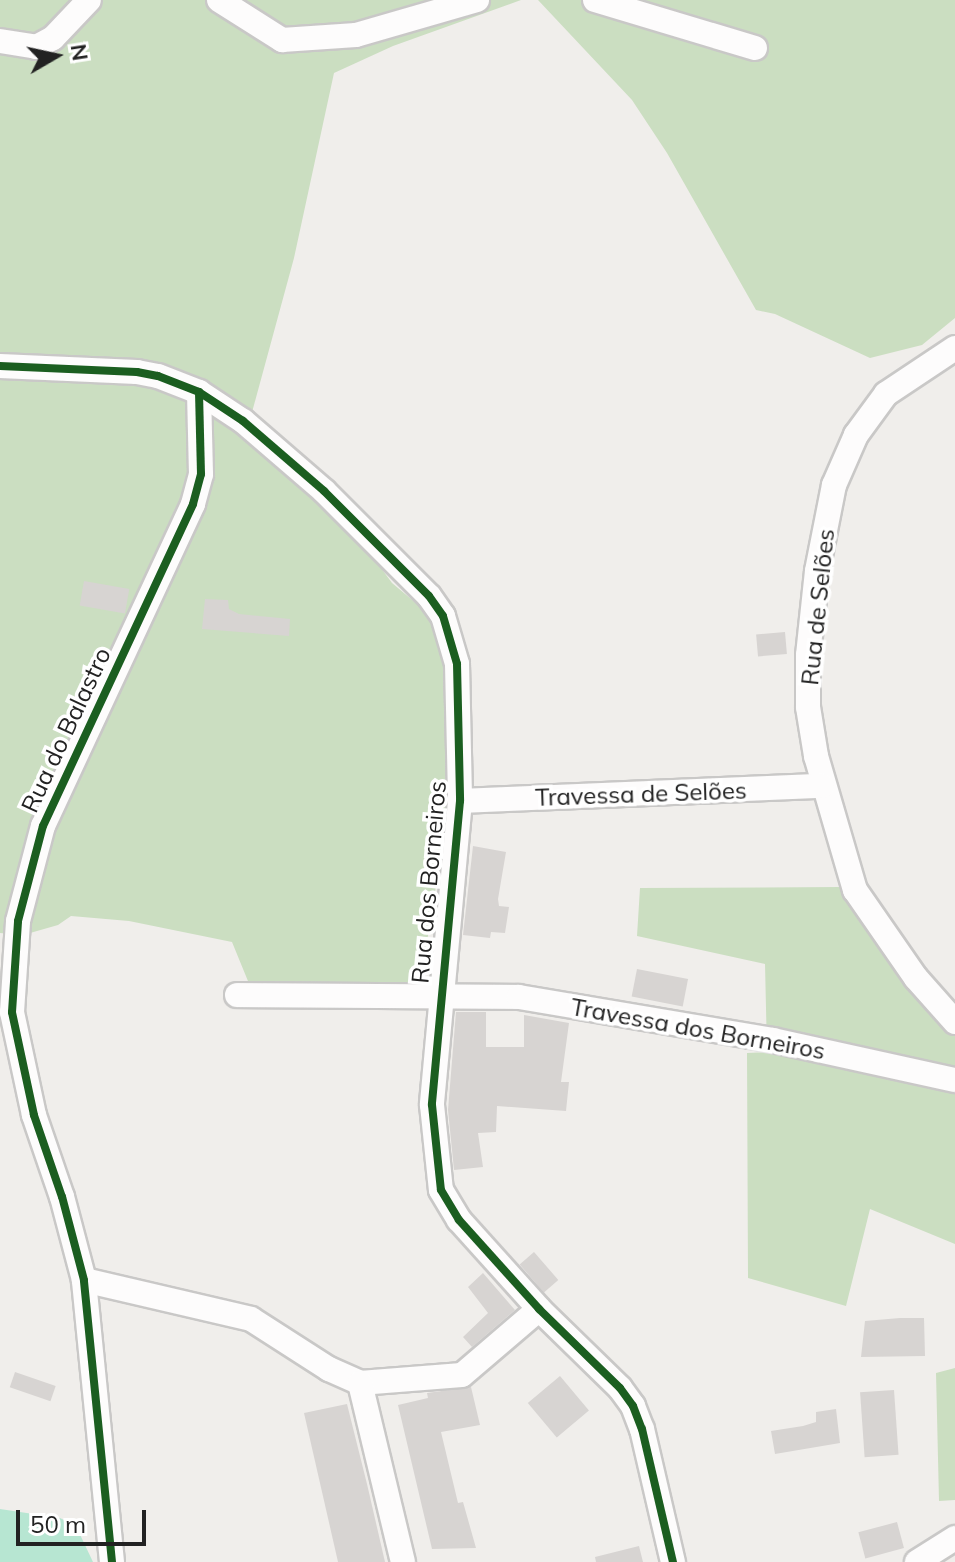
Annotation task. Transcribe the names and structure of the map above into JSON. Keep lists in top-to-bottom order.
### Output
{
  "streets": {
    "street": [
      "Rua de Selões",
      "Rua do Balastro",
      "Travessa de Selões",
      "Rua dos Borneiros",
      "Travessa dos Borneiros"
    ]
  },
  "crossings": [
    ["Rua de Selões", "Travessa de Selões"],
    ["Rua do Balastro", "Rua dos Borneiros"],
    ["Travessa de Selões", "Rua dos Borneiros"],
    ["Rua dos Borneiros", "Travessa dos Borneiros"]
  ],
  "scale_bar": "50 m",
  "north": "right"
}
